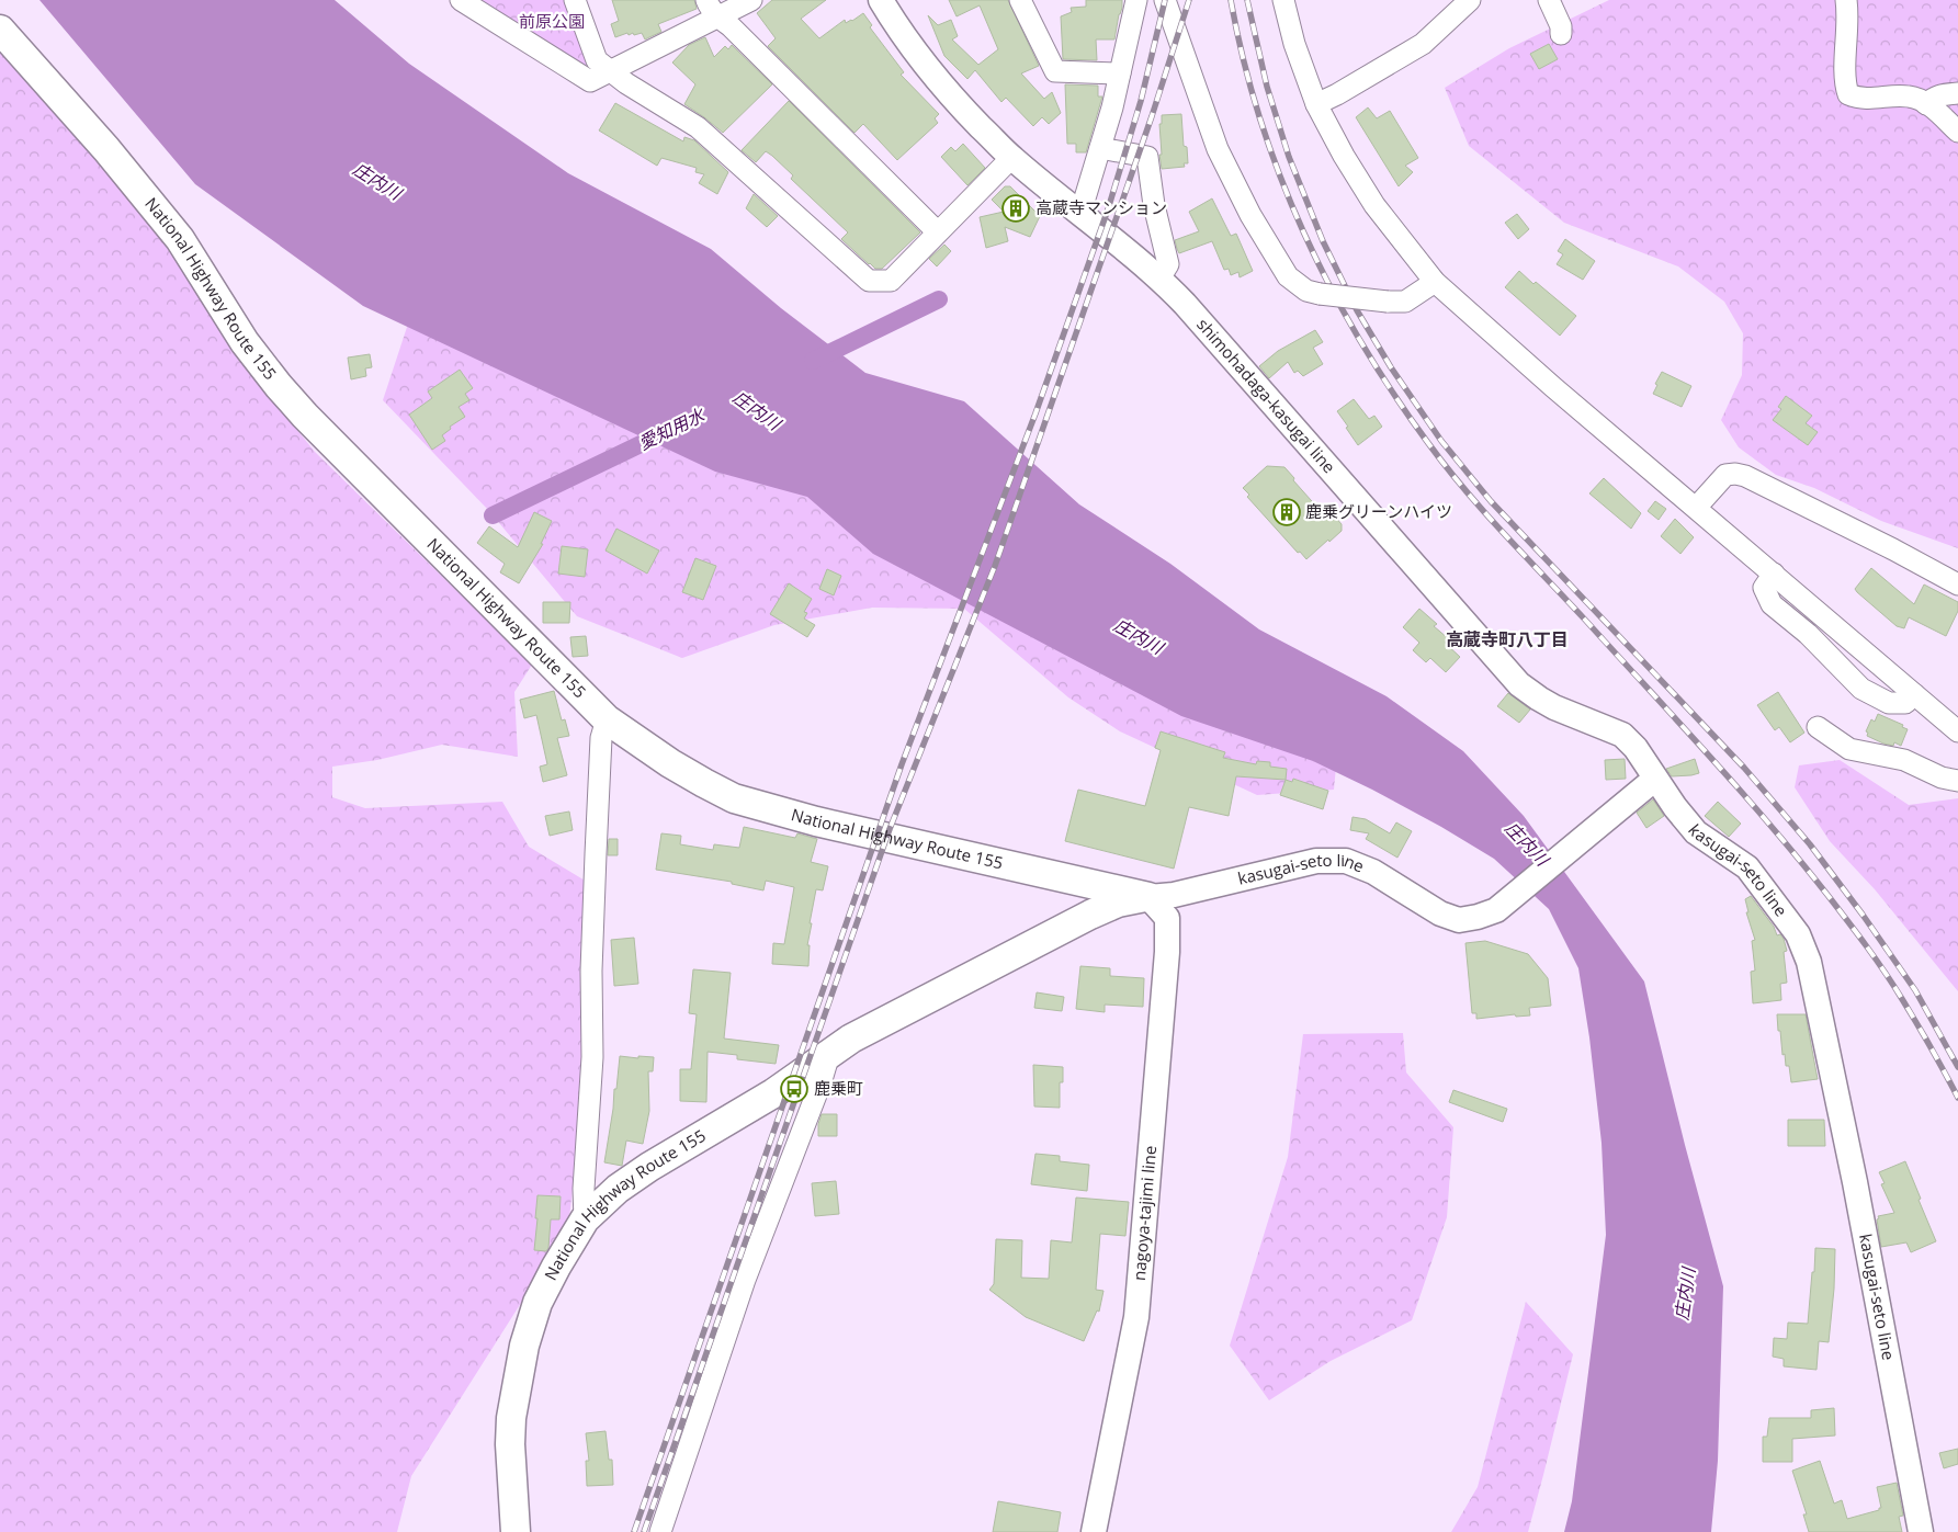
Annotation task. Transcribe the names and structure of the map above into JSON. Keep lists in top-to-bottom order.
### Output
{
  "streets": {
    "highway": ["National Highway Route 155"],
    "main road": ["shimohadaga-kasugai line", "kasugai-seto line", "nagoya-tajimi line"]
  },
  "crossings": [
    ["National Highway Route 155", "kasugai-seto line"],
    ["National Highway Route 155", "nagoya-tajimi line"],
    ["shimohadaga-kasugai line", "kasugai-seto line"],
    ["kasugai-seto line", "nagoya-tajimi line"]
  ],
  "districts": ["高蔵寺町八丁目"],
  "water": ["庄内川", "愛知用水"],
  "parks": ["前原公園"],
  "places": {
    "building": ["高蔵寺マンション", "鹿乗グリーンハイツ"],
    "bus stop": ["鹿乗町"]
  }
}
